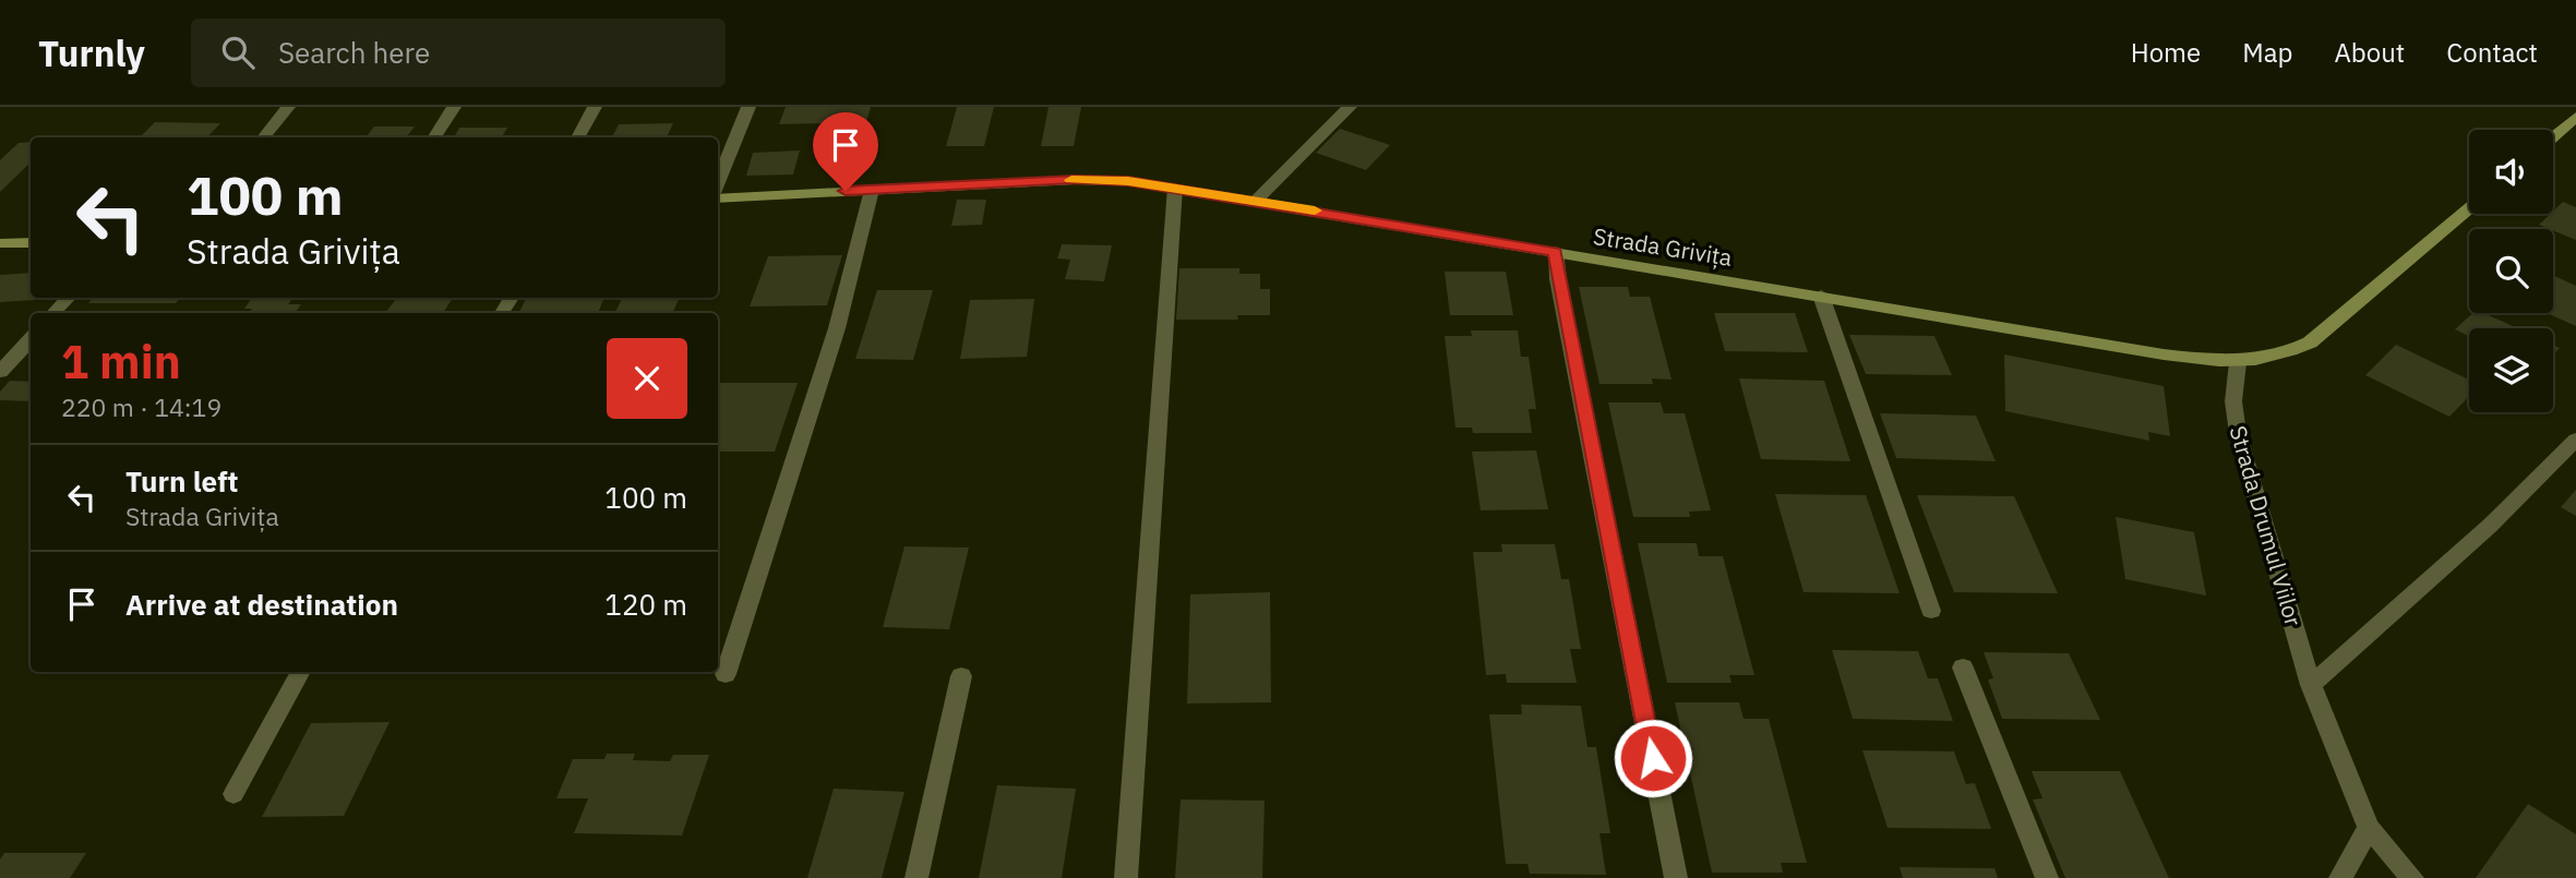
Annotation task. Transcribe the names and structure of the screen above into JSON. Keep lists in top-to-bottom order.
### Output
{
  "streets": {
    "street": ["Strada Grivița", "Strada Drumul Viilor"]
  },
  "crossings": [
    ["Strada Grivița", "Strada Drumul Viilor"]
  ],
  "page": {
    "header": "Turnly",
    "search": "Search here",
    "nav": [
      "Home",
      "Map",
      "About",
      "Contact"
    ],
    "turn": ["100 m", "Strada Grivița"],
    "heading": ["1 min", "220 m · 14:19"],
    "list": [
      {
        "name": "Turn left",
        "note": "Strada Grivița",
        "value": "100 m"
      },
      {
        "name": "Arrive at destination",
        "value": "120 m"
      }
    ]
  }
}
